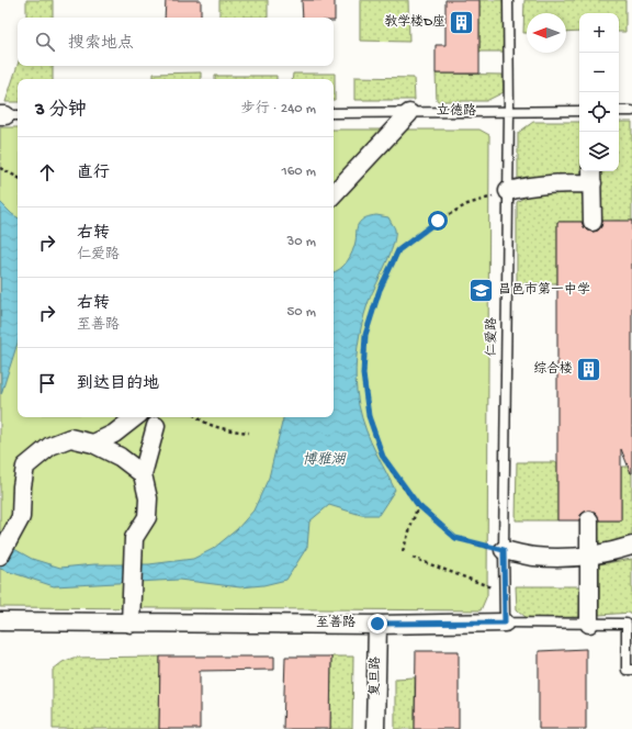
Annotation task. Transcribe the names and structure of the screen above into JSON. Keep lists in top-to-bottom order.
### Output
{
  "streets": {
    "street": ["至善路", "复旦路"],
    "lane": ["立德路", "仁爱路"]
  },
  "crossings": [
    ["立德路", "仁爱路"],
    ["仁爱路", "至善路"],
    ["至善路", "复旦路"]
  ],
  "water": ["博雅湖"],
  "places": {
    "building": ["教学楼D座", "综合楼"],
    "school or university": ["昌邑市第一中学"]
  },
  "north": "left",
  "page": {
    "map_buttons": ["+", "−"],
    "search": "搜索地点",
    "heading": ["3 分钟", "步行 · 240 m"],
    "list": [
      ["直行", "160 m"],
      ["右转", "仁爱路", "30 m"],
      ["右转", "至善路", "50 m"],
      "到达目的地"
    ]
  }
}
